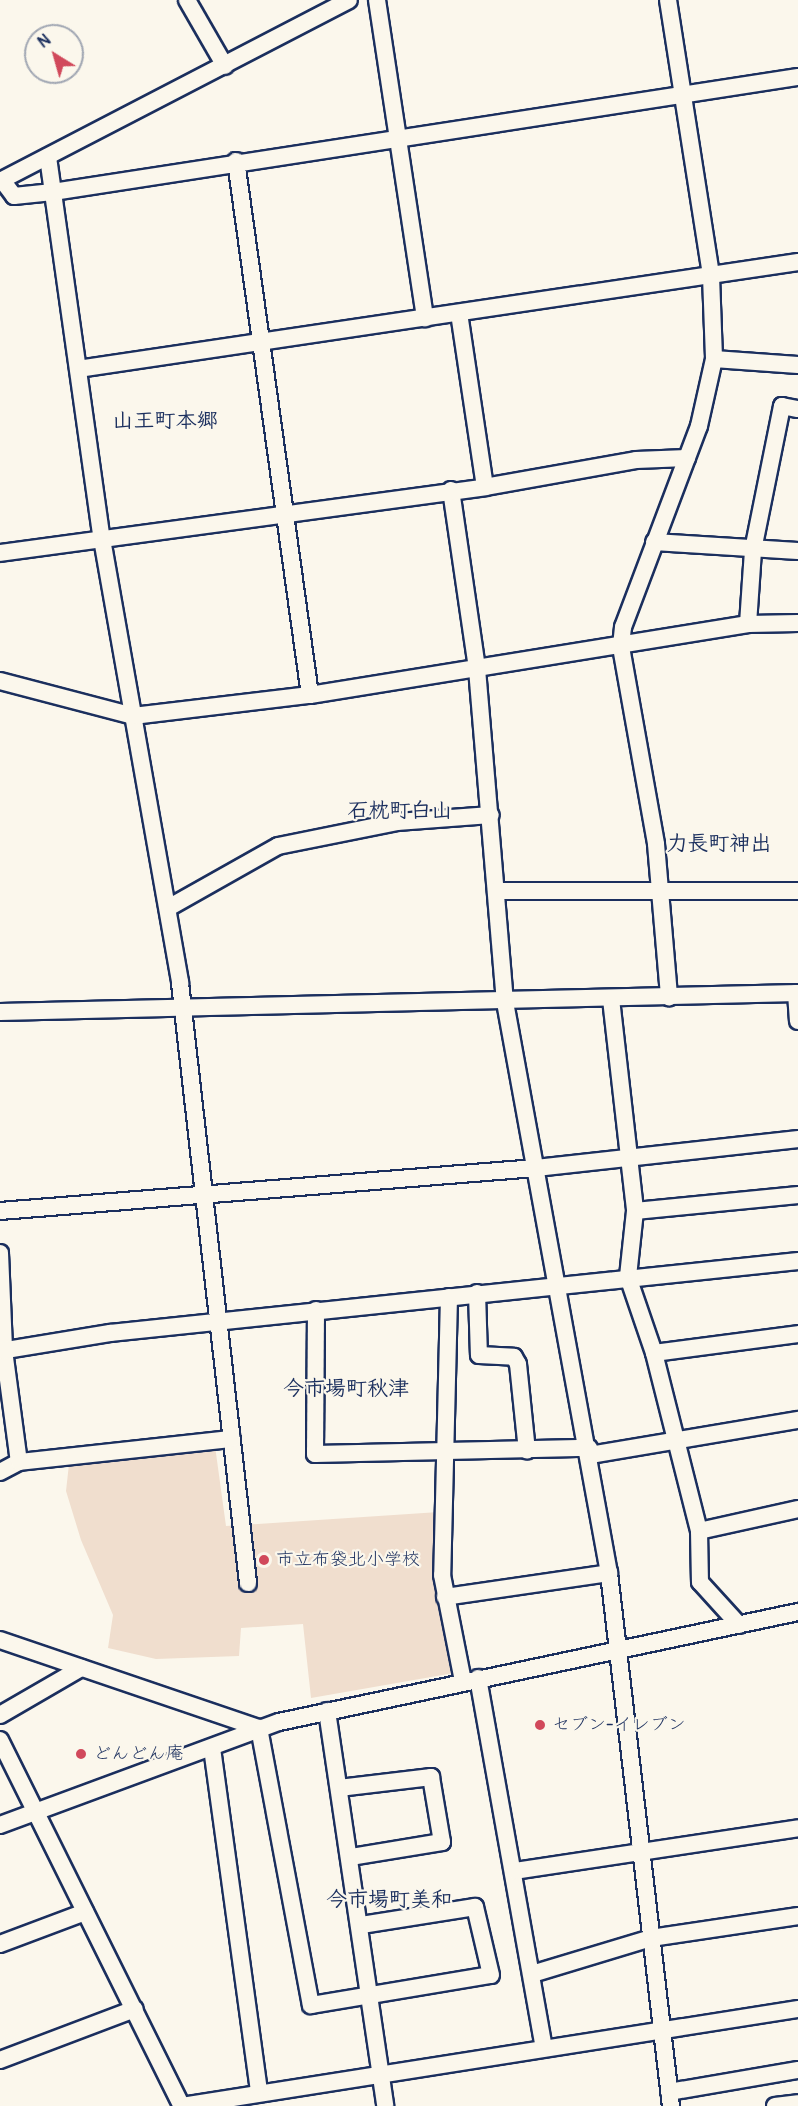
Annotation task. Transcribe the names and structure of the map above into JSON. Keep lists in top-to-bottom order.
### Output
{
  "districts": [
    "山王町本郷",
    "石枕町白山",
    "力長町神出",
    "今市場町秋津",
    "今市場町美和"
  ],
  "places": ["市立布袋北小学校", "セブン-イレブン", "どんどん庵"],
  "north": "top left"
}
